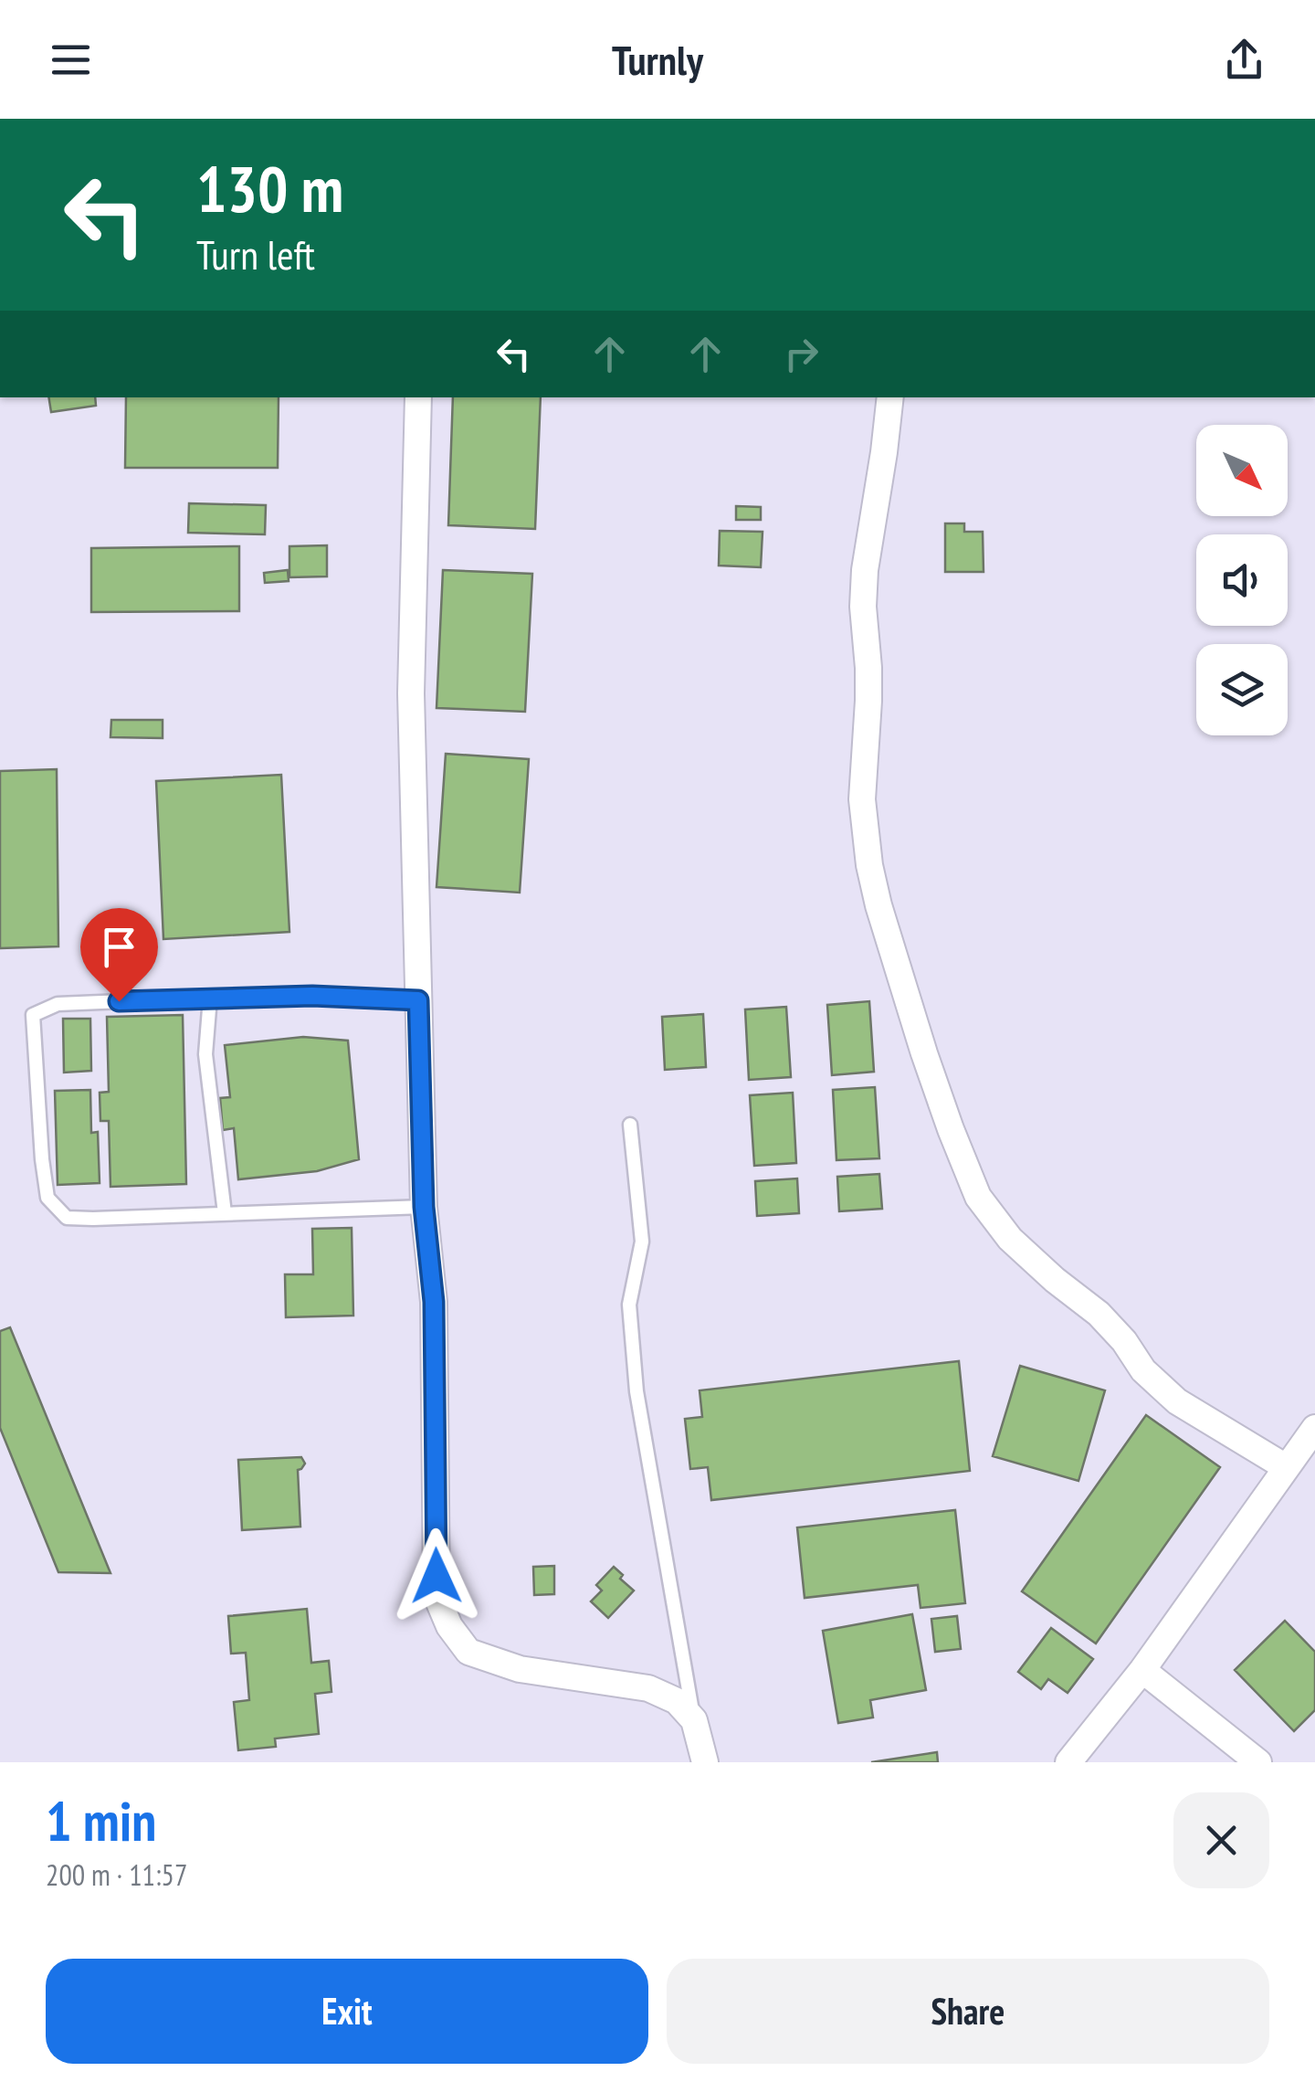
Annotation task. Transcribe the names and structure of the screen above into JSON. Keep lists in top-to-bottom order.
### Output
{
  "north": "bottom right",
  "page": {
    "header": "Turnly",
    "turn": ["130 m", "Turn left"],
    "heading": ["1 min", "200 m · 11:57"],
    "buttons": ["Exit", "Share"]
  }
}
